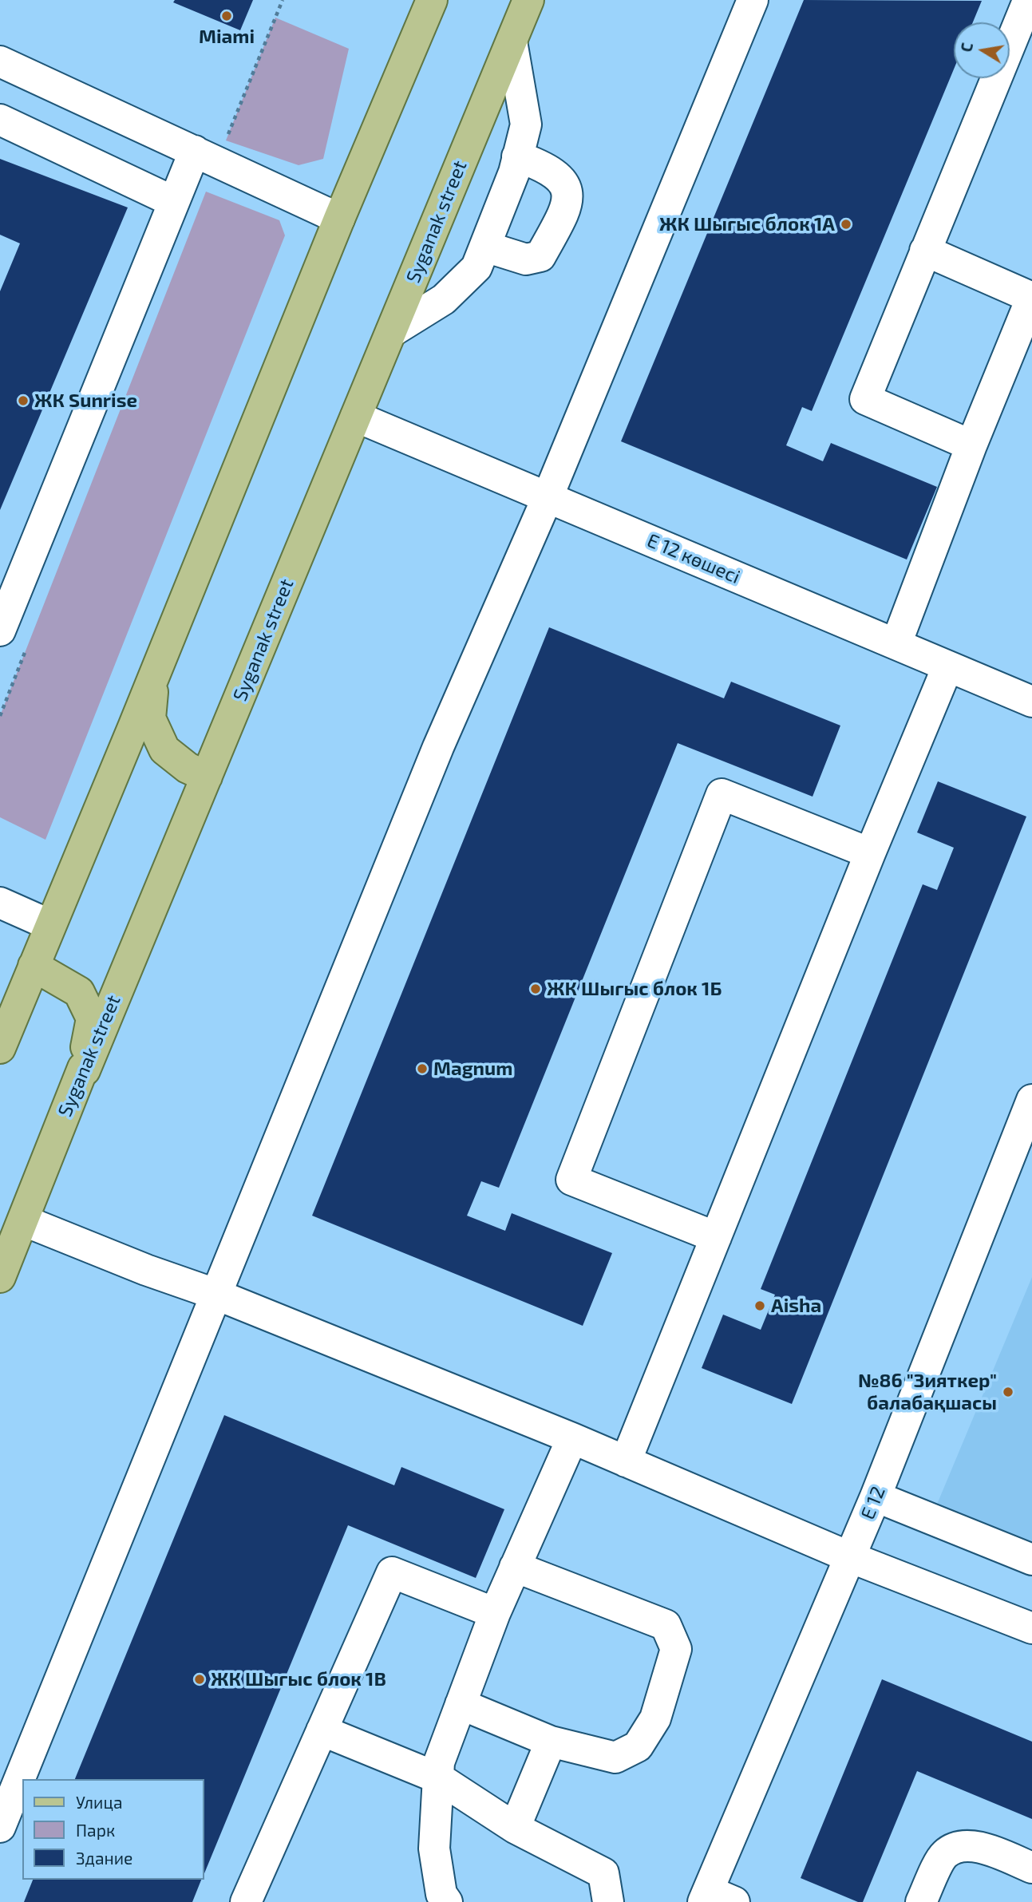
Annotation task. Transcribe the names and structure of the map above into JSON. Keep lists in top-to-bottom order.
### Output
{
  "streets": {
    "main road": ["Syganak street"],
    "street": ["Е 12 көшесі", "E 12"]
  },
  "crossings": [
    ["Syganak street", "Е 12 көшесі"]
  ],
  "places": [
    "Miami",
    "ЖК Шыгыс блок 1А",
    "ЖК Sunrise",
    "ЖК Шыгыс блок 1Б",
    "Magnum",
    "Aisha",
    "№86 \"Зияткер\" балабақшасы",
    "ЖК Шыгыс блок 1В"
  ],
  "legend": ["Улица", "Парк", "Здание"],
  "north": "left"
}
